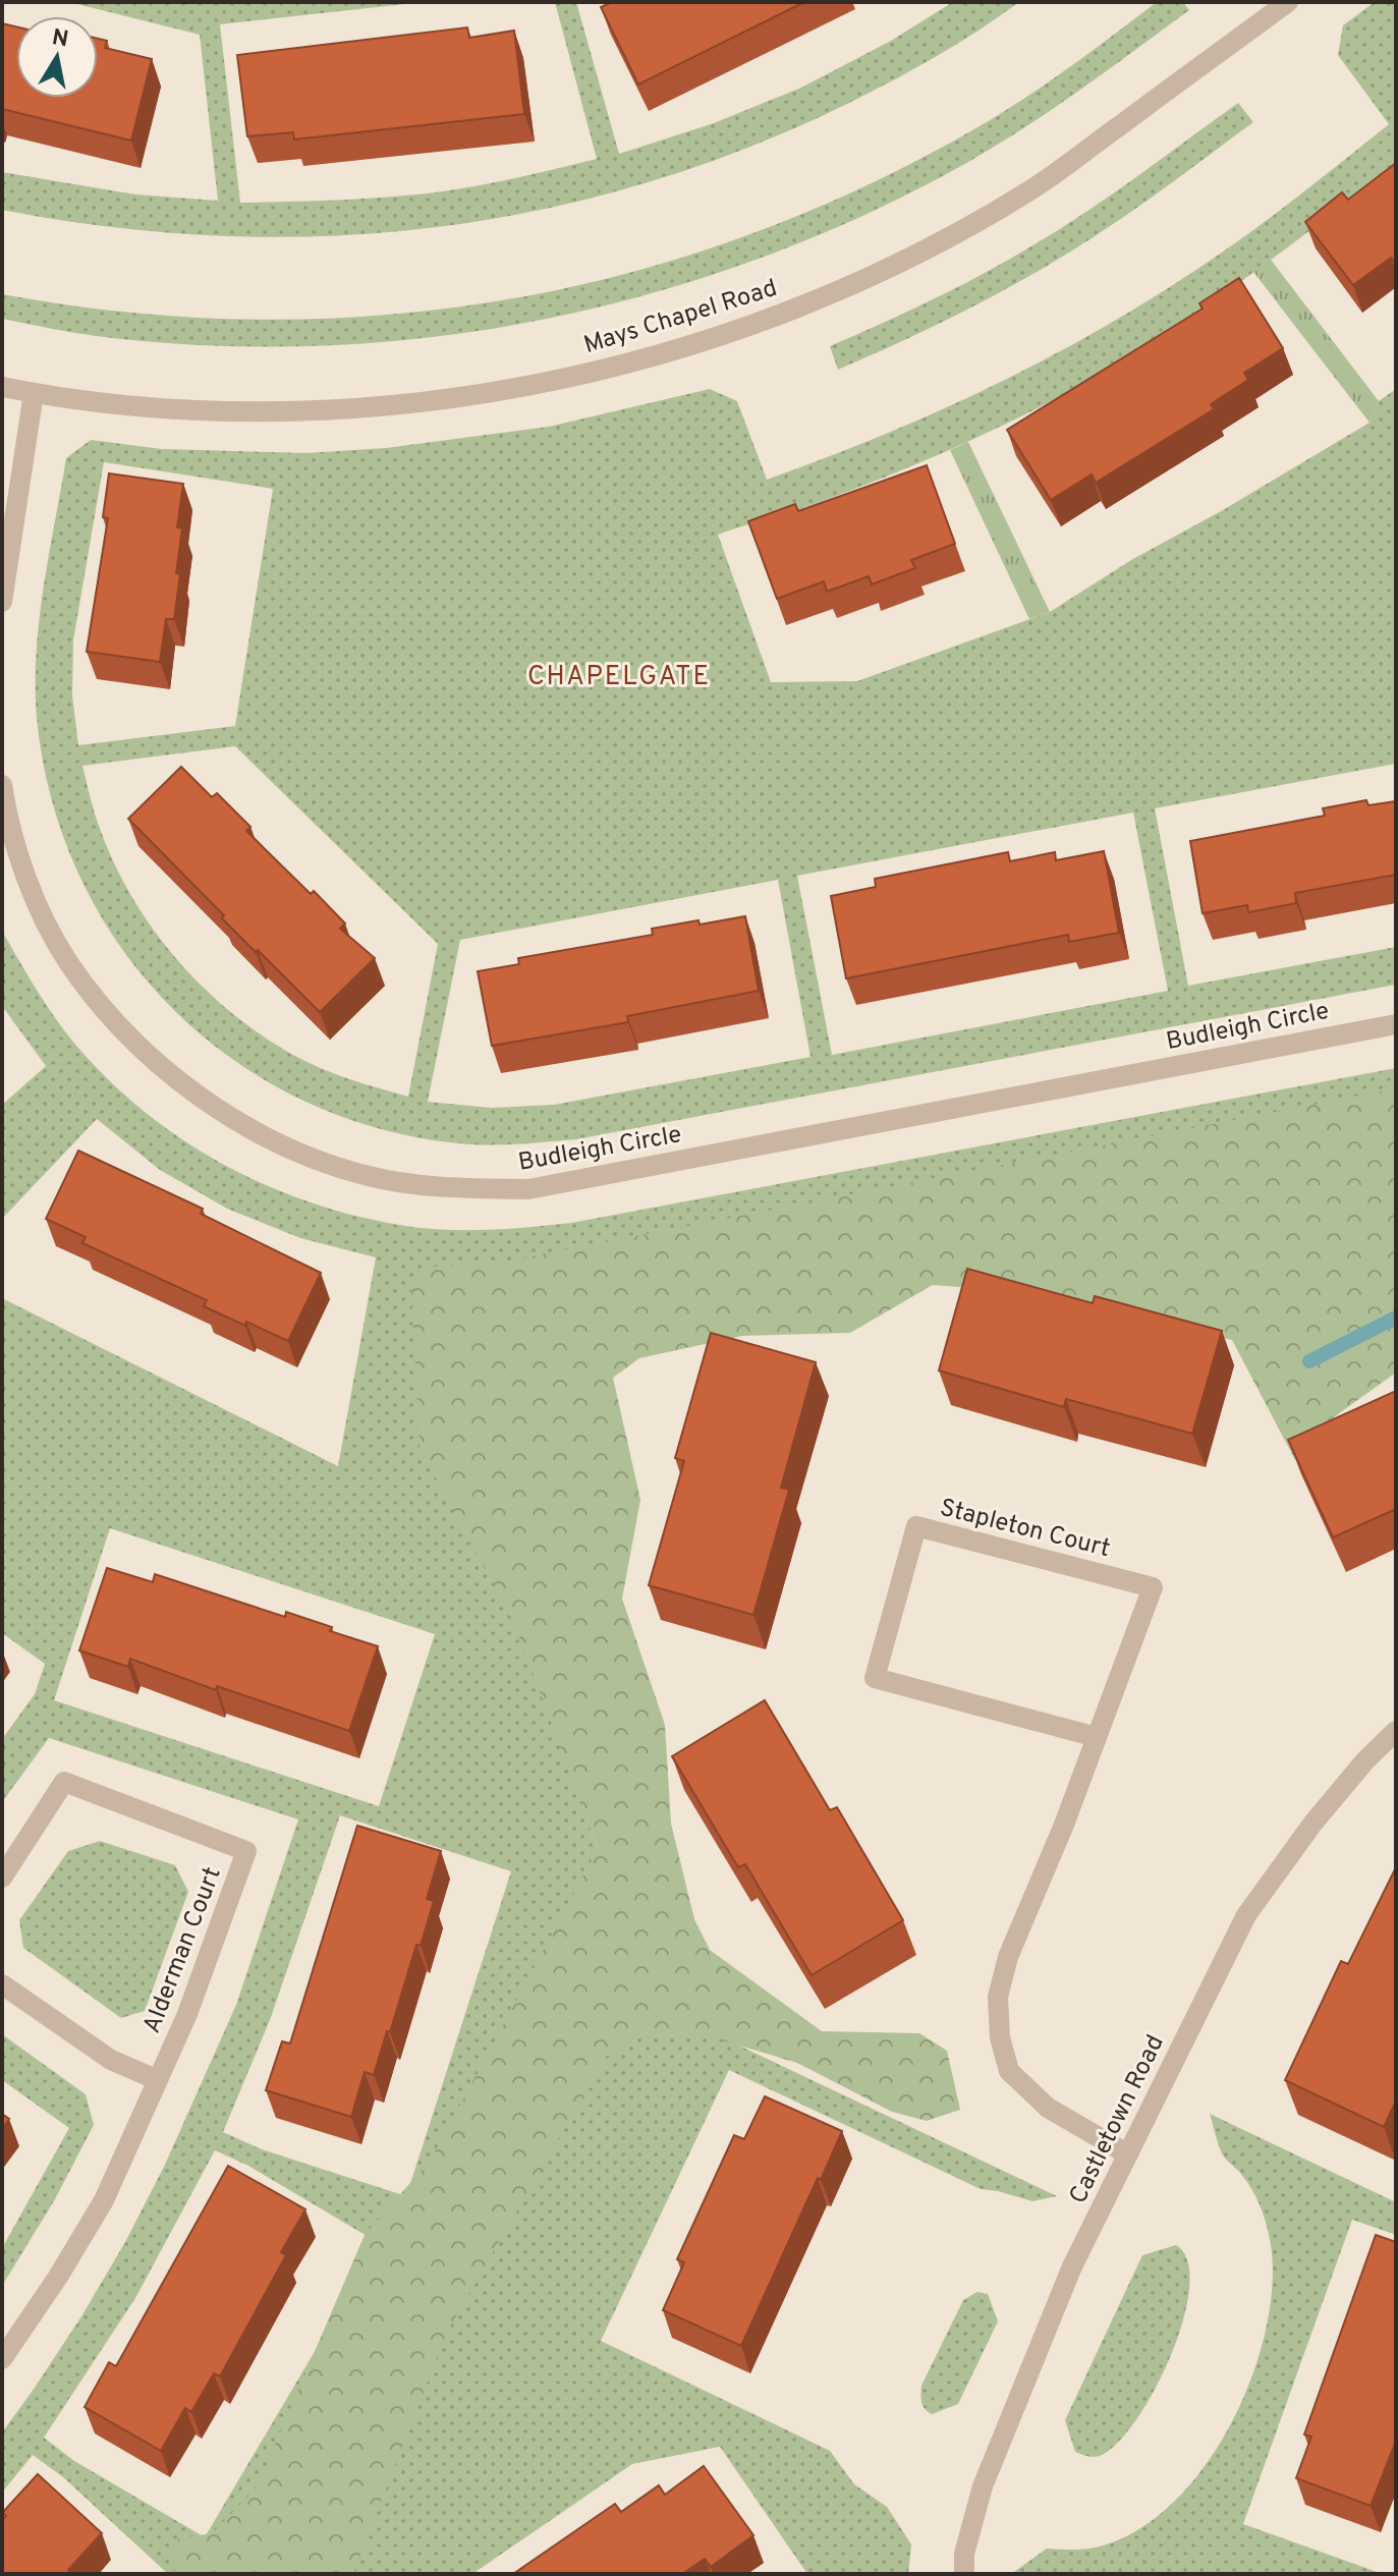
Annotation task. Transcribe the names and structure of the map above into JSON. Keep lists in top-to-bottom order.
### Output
{
  "streets": {
    "street": [
      "Mays Chapel Road",
      "Budleigh Circle",
      "Stapleton Court",
      "Alderman Court",
      "Castletown Road"
    ]
  },
  "crossings": [
    ["Stapleton Court", "Castletown Road"]
  ],
  "districts": ["CHAPELGATE"],
  "north": "top"
}
